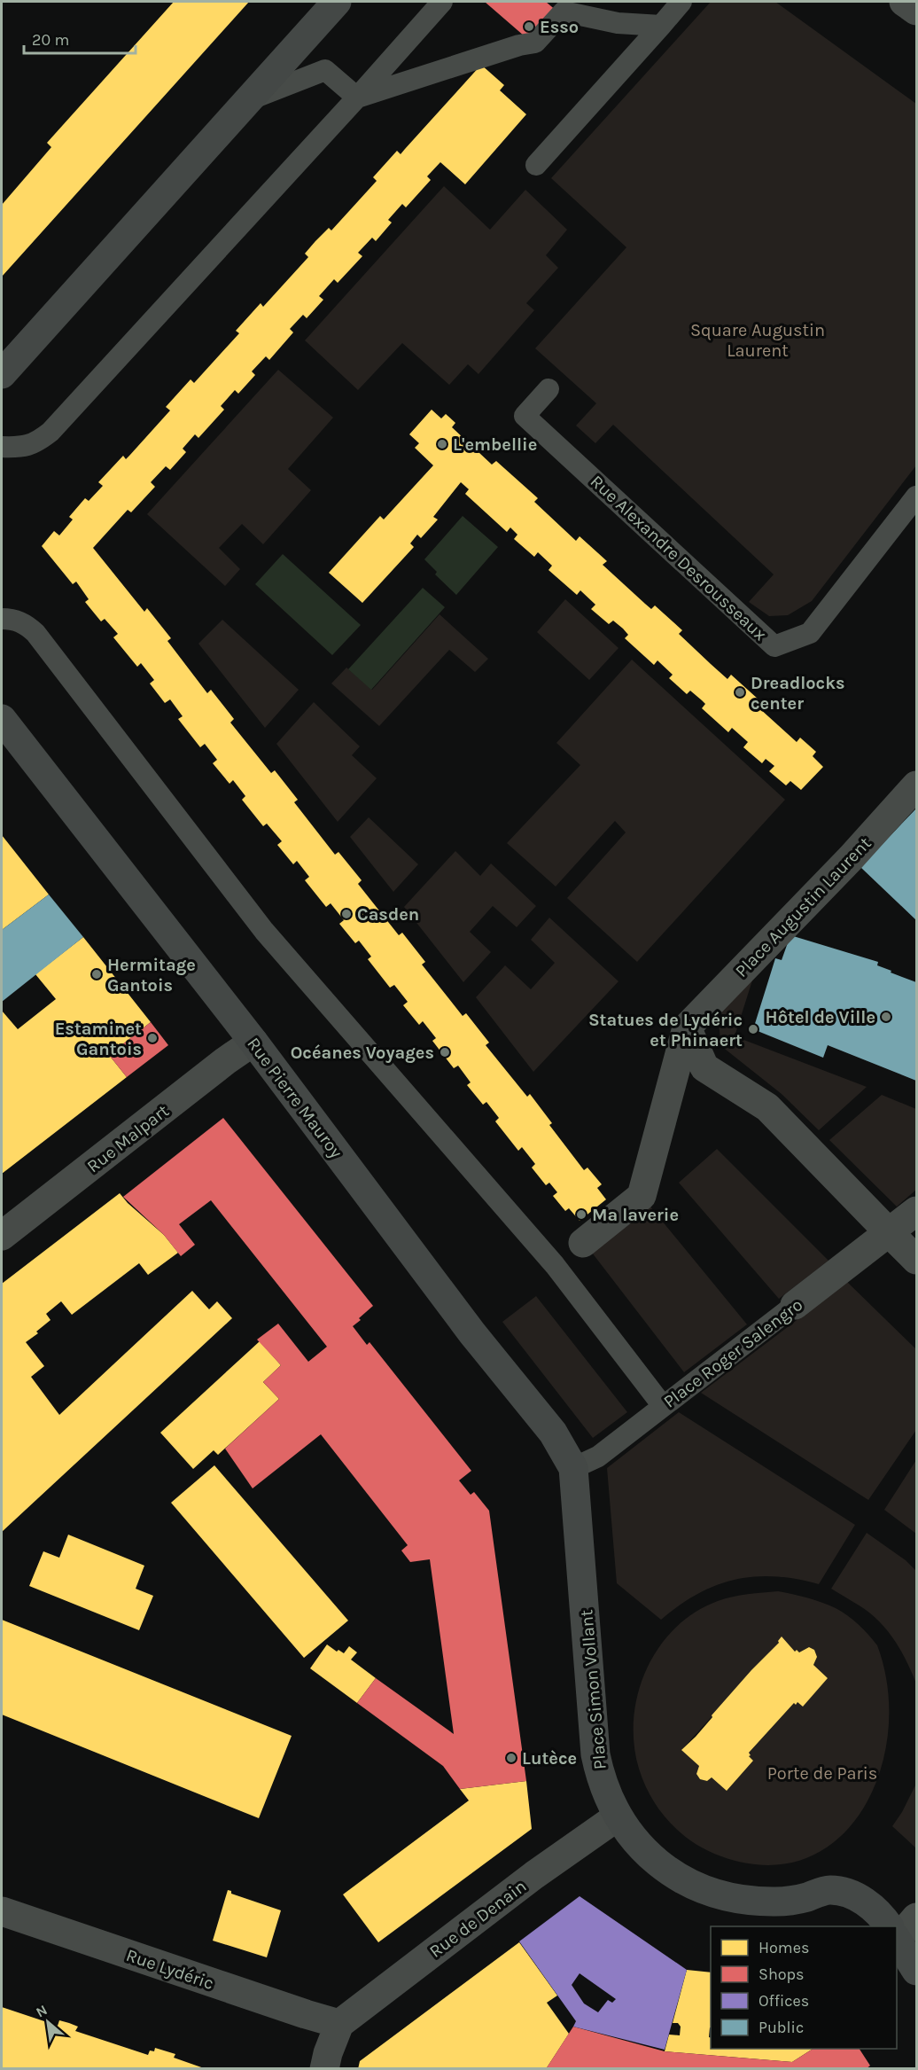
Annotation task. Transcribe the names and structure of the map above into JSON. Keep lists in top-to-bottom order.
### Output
{
  "streets": {
    "street": [
      "Place Augustin Laurent",
      "Rue Pierre Mauroy",
      "Rue Malpart",
      "Place Roger Salengro",
      "Place Simon Vollant",
      "Rue de Denain",
      "Rue Lydéric"
    ],
    "lane": ["Rue Alexandre Desrousseaux"]
  },
  "crossings": [
    ["Rue Pierre Mauroy", "Rue Malpart"],
    ["Rue Pierre Mauroy", "Place Roger Salengro"],
    ["Rue Pierre Mauroy", "Place Simon Vollant"],
    ["Place Roger Salengro", "Place Simon Vollant"],
    ["Place Simon Vollant", "Rue de Denain"],
    ["Rue de Denain", "Rue Lydéric"]
  ],
  "parks": ["Square Augustin Laurent", "Porte de Paris"],
  "places": [
    "Esso",
    "L'embellie",
    "Dreadlocks center",
    "Casden",
    "Hermitage Gantois",
    "Hôtel de Ville",
    "Statues de Lydéric et Phinaert",
    "Estaminet Gantois",
    "Océanes Voyages",
    "Ma laverie",
    "Lutèce"
  ],
  "legend": [
    "Homes",
    "Shops",
    "Offices",
    "Public"
  ],
  "scale_bar": "20 m",
  "north": "top left"
}
